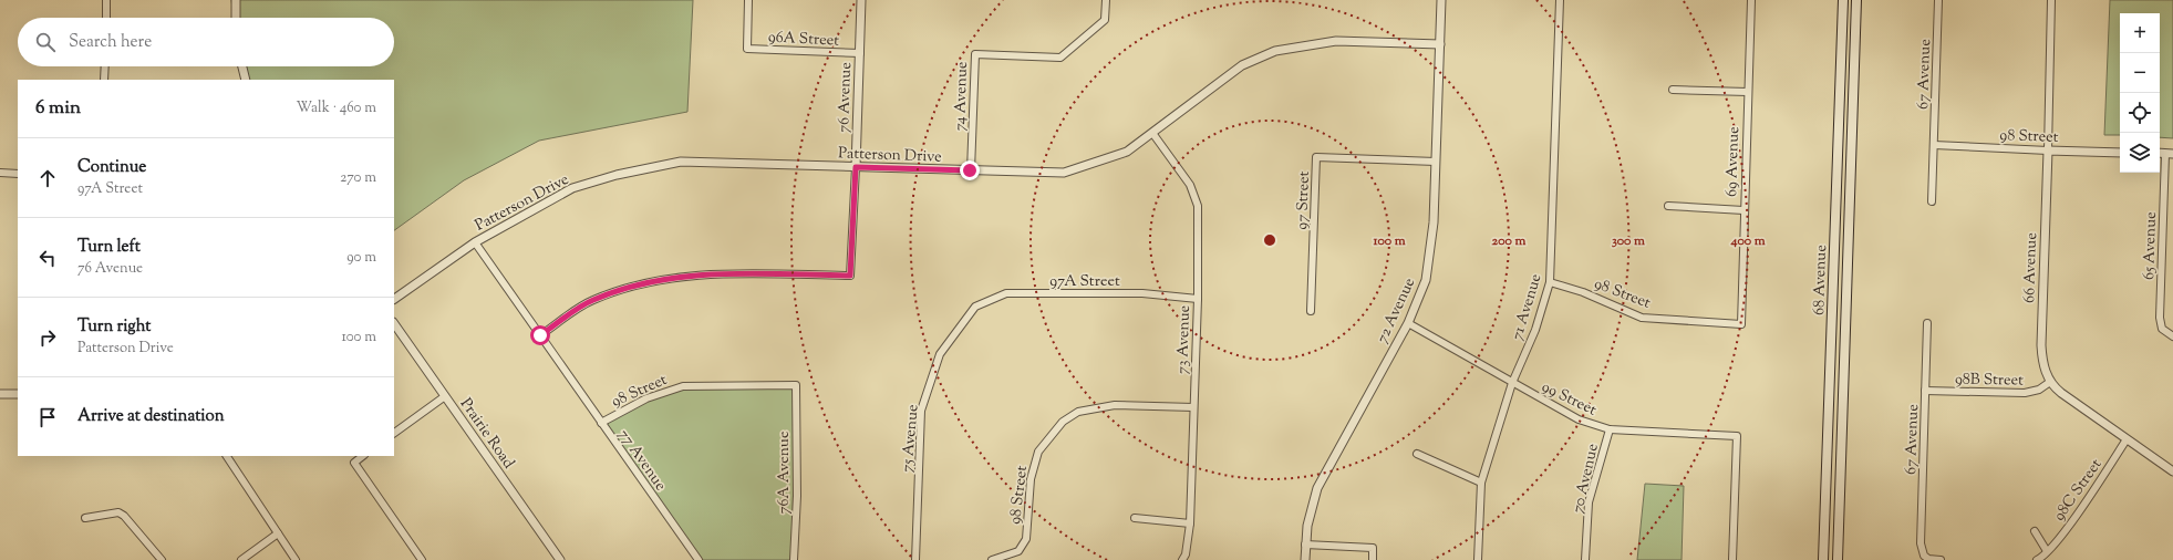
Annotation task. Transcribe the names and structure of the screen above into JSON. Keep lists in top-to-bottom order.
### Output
{
  "streets": {
    "main road": ["68 Avenue"],
    "street": [
      "96A Street",
      "67 Avenue",
      "74 Avenue",
      "76 Avenue",
      "98 Street",
      "Patterson Drive",
      "69 Avenue",
      "97 Street",
      "65 Avenue",
      "66 Avenue",
      "97A Street",
      "71 Avenue",
      "72 Avenue",
      "73 Avenue",
      "98B Street",
      "99 Street",
      "Prairie Road",
      "75 Avenue",
      "77 Avenue",
      "76A Avenue",
      "70 Avenue",
      "98C Street"
    ]
  },
  "crossings": [
    ["96A Street", "76 Avenue"],
    ["67 Avenue", "98 Street"],
    ["67 Avenue", "98B Street"],
    ["74 Avenue", "Patterson Drive"],
    ["76 Avenue", "Patterson Drive"],
    ["76 Avenue", "77 Avenue"],
    ["98 Street", "69 Avenue"],
    ["98 Street", "66 Avenue"],
    ["98 Street", "71 Avenue"],
    ["98 Street", "73 Avenue"],
    ["98 Street", "77 Avenue"],
    ["98 Street", "76A Avenue"],
    ["Patterson Drive", "72 Avenue"],
    ["Patterson Drive", "73 Avenue"],
    ["Patterson Drive", "77 Avenue"],
    ["97 Street", "72 Avenue"],
    ["66 Avenue", "98B Street"],
    ["66 Avenue", "98C Street"],
    ["97A Street", "73 Avenue"],
    ["97A Street", "75 Avenue"],
    ["71 Avenue", "99 Street"],
    ["72 Avenue", "99 Street"],
    ["99 Street", "70 Avenue"]
  ],
  "page": {
    "map_buttons": ["+", "−"],
    "search": "Search here",
    "heading": ["6 min", "Walk · 460 m"],
    "list": [
      ["Continue", "97A Street", "270 m"],
      ["Turn left", "76 Avenue", "90 m"],
      ["Turn right", "Patterson Drive", "100 m"],
      "Arrive at destination"
    ]
  },
  "rings": [
    "100 m",
    "200 m",
    "300 m",
    "400 m"
  ]
}
